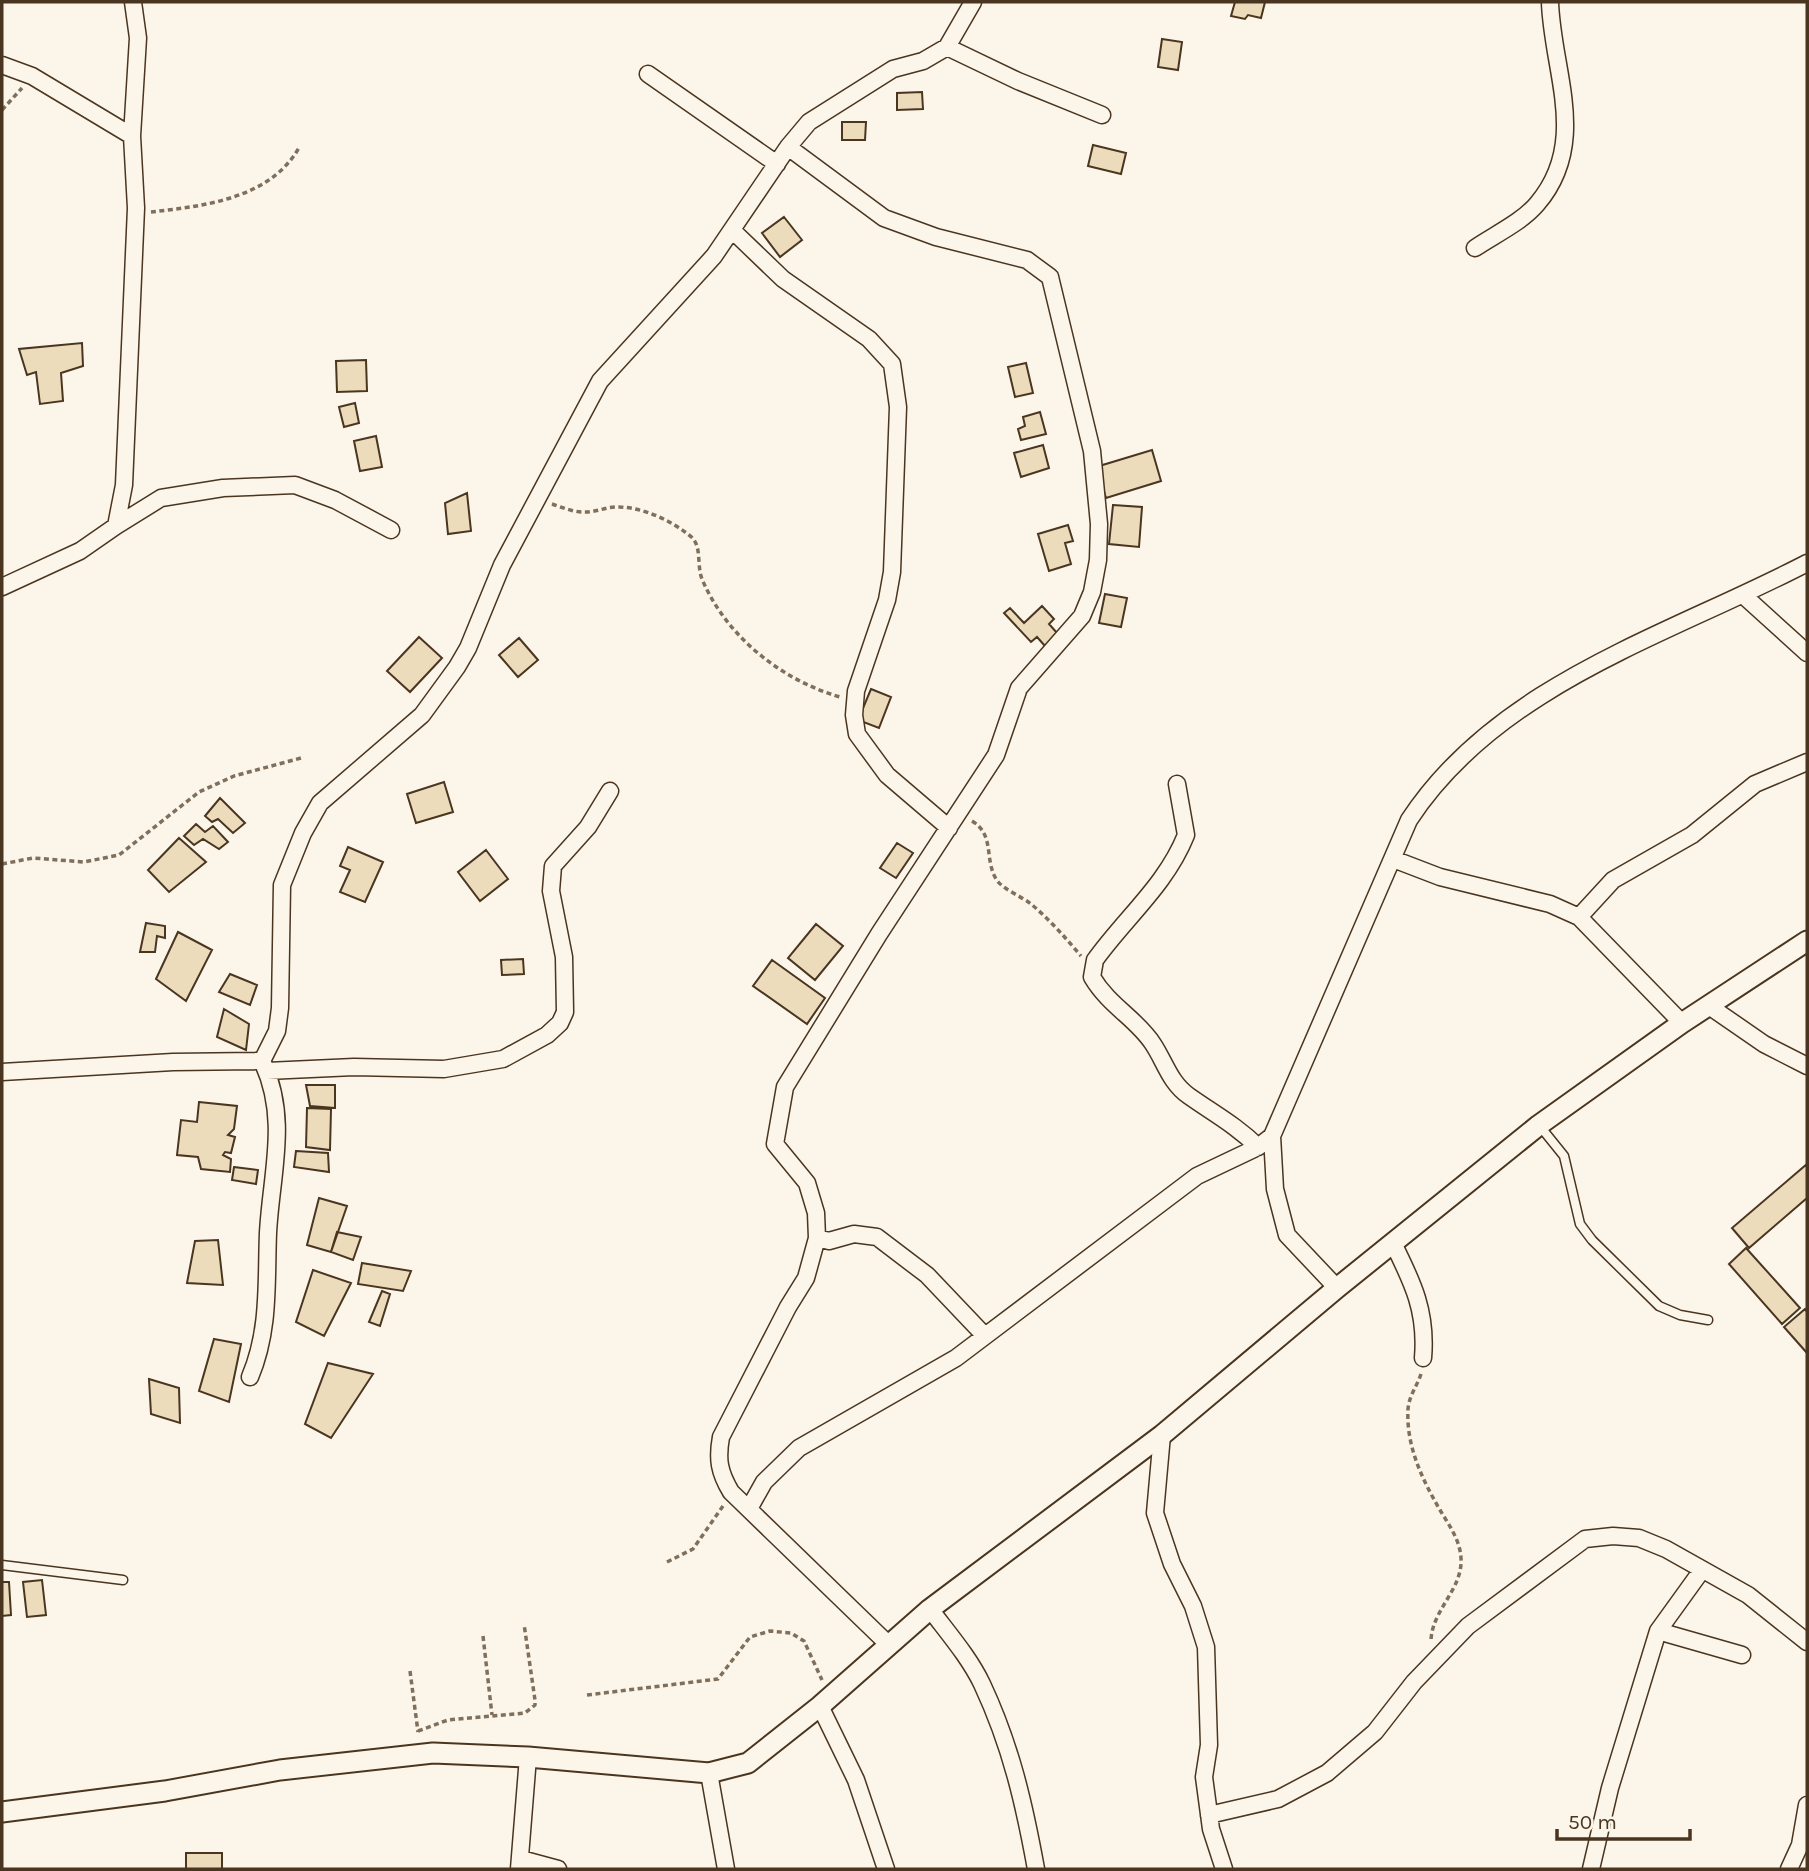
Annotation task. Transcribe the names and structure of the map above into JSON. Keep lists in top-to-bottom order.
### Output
{
  "scale_bar": "50 m"
}
